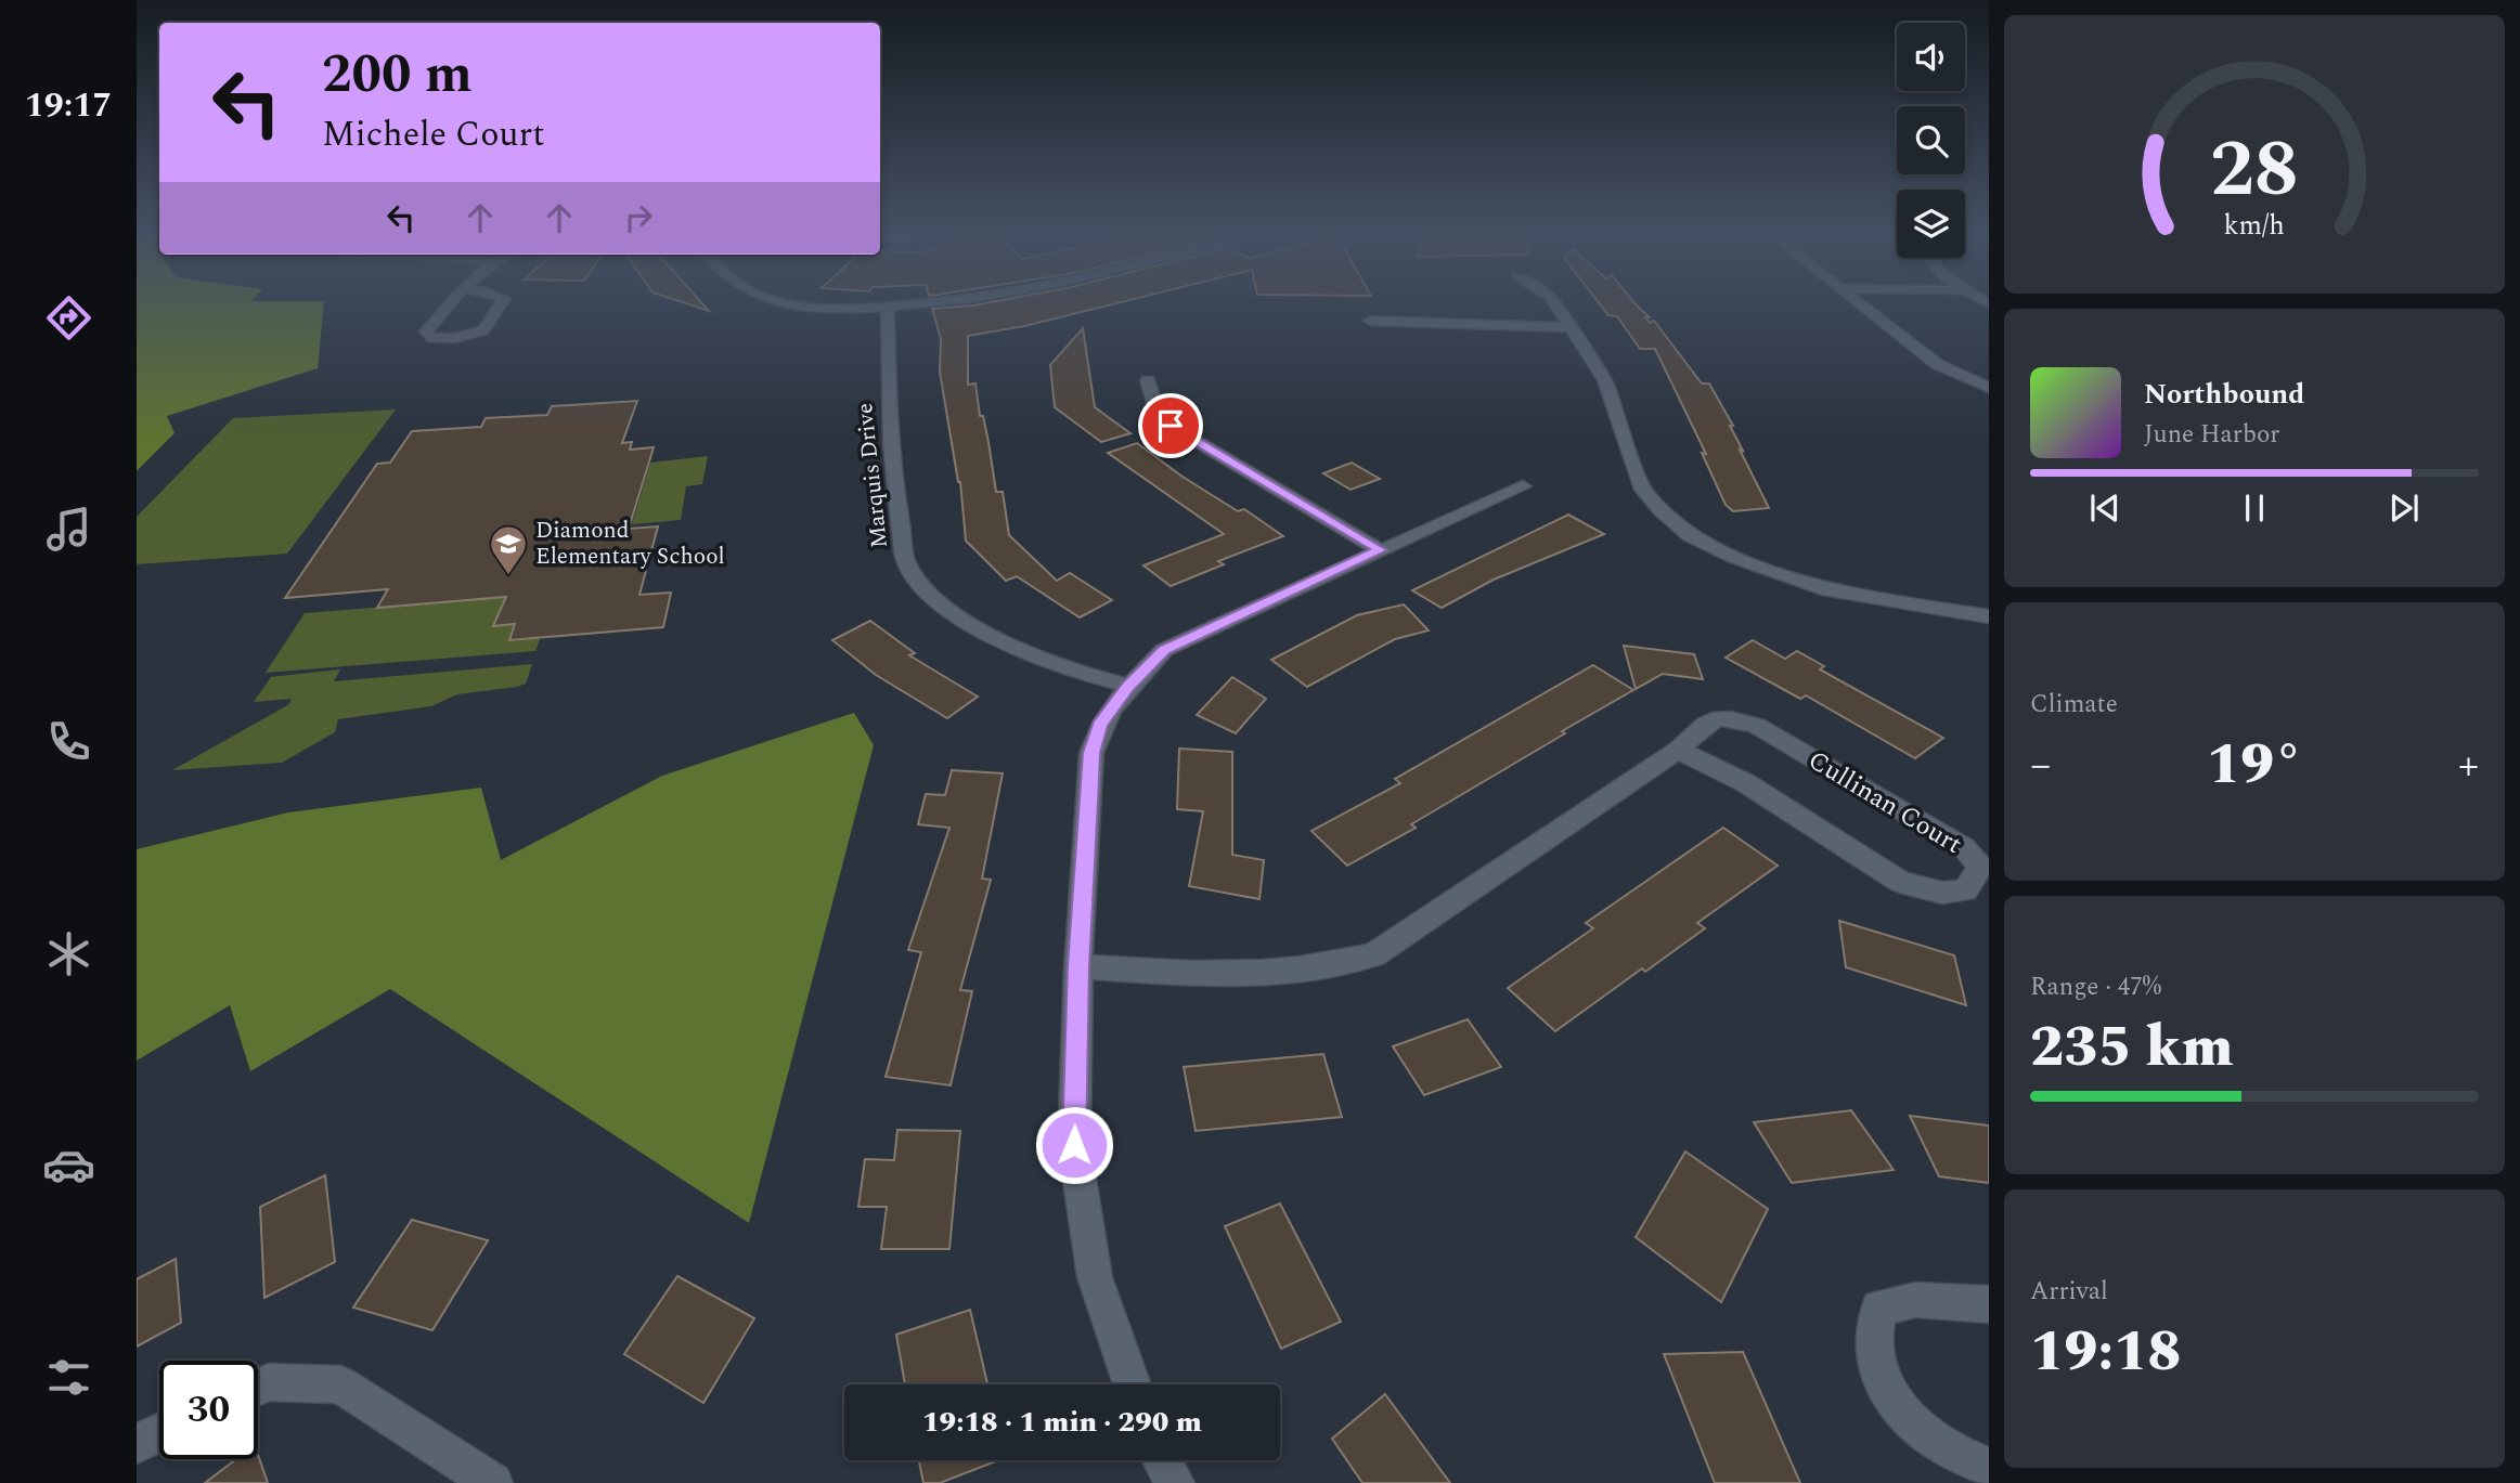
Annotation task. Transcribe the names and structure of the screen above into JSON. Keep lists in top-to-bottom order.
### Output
{
  "streets": {
    "street": ["Marquis Drive", "Cullinan Court"]
  },
  "places": {
    "school or university": ["Diamond Elementary School"]
  },
  "page": {
    "tabs": "19:17",
    "turn": ["200 m", "Michele Court"],
    "song": ["Northbound", "June Harbor"],
    "tile": [
      "Climate",
      ["Range · 47%", "235 km"],
      ["Arrival", "19:18"]
    ],
    "heat": ["−", "19°", "+"],
    "limit": "30",
    "trip": "19:18 · 1 min · 290 m",
    "gauge": ["28", "km/h"]
  }
}
